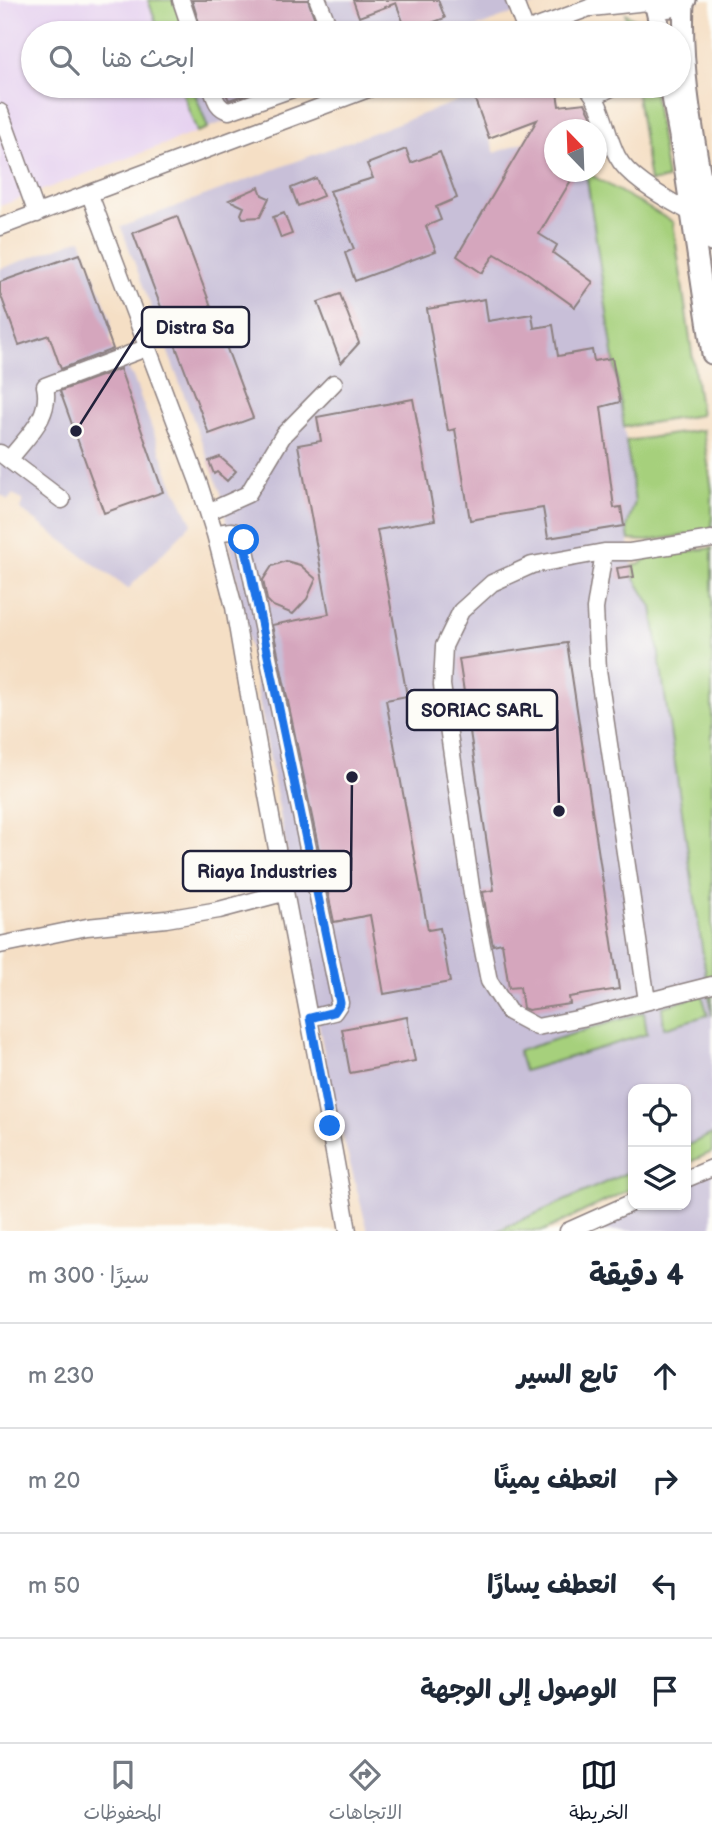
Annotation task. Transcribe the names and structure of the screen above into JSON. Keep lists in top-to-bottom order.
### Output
{
  "places": ["Distra Sa", "Riaya Industries", "SORIAC SARL"],
  "north": "top left",
  "page": {
    "search": "ابحث هنا",
    "heading": ["4 دقيقة", "سيرًا · 300 m"],
    "list": [
      ["تابع السير", "230 m"],
      ["انعطف يمينًا", "20 m"],
      ["انعطف يسارًا", "50 m"],
      "الوصول إلى الوجهة"
    ],
    "nav": ["الخريطة", "الاتجاهات", "المحفوظات"]
  }
}
